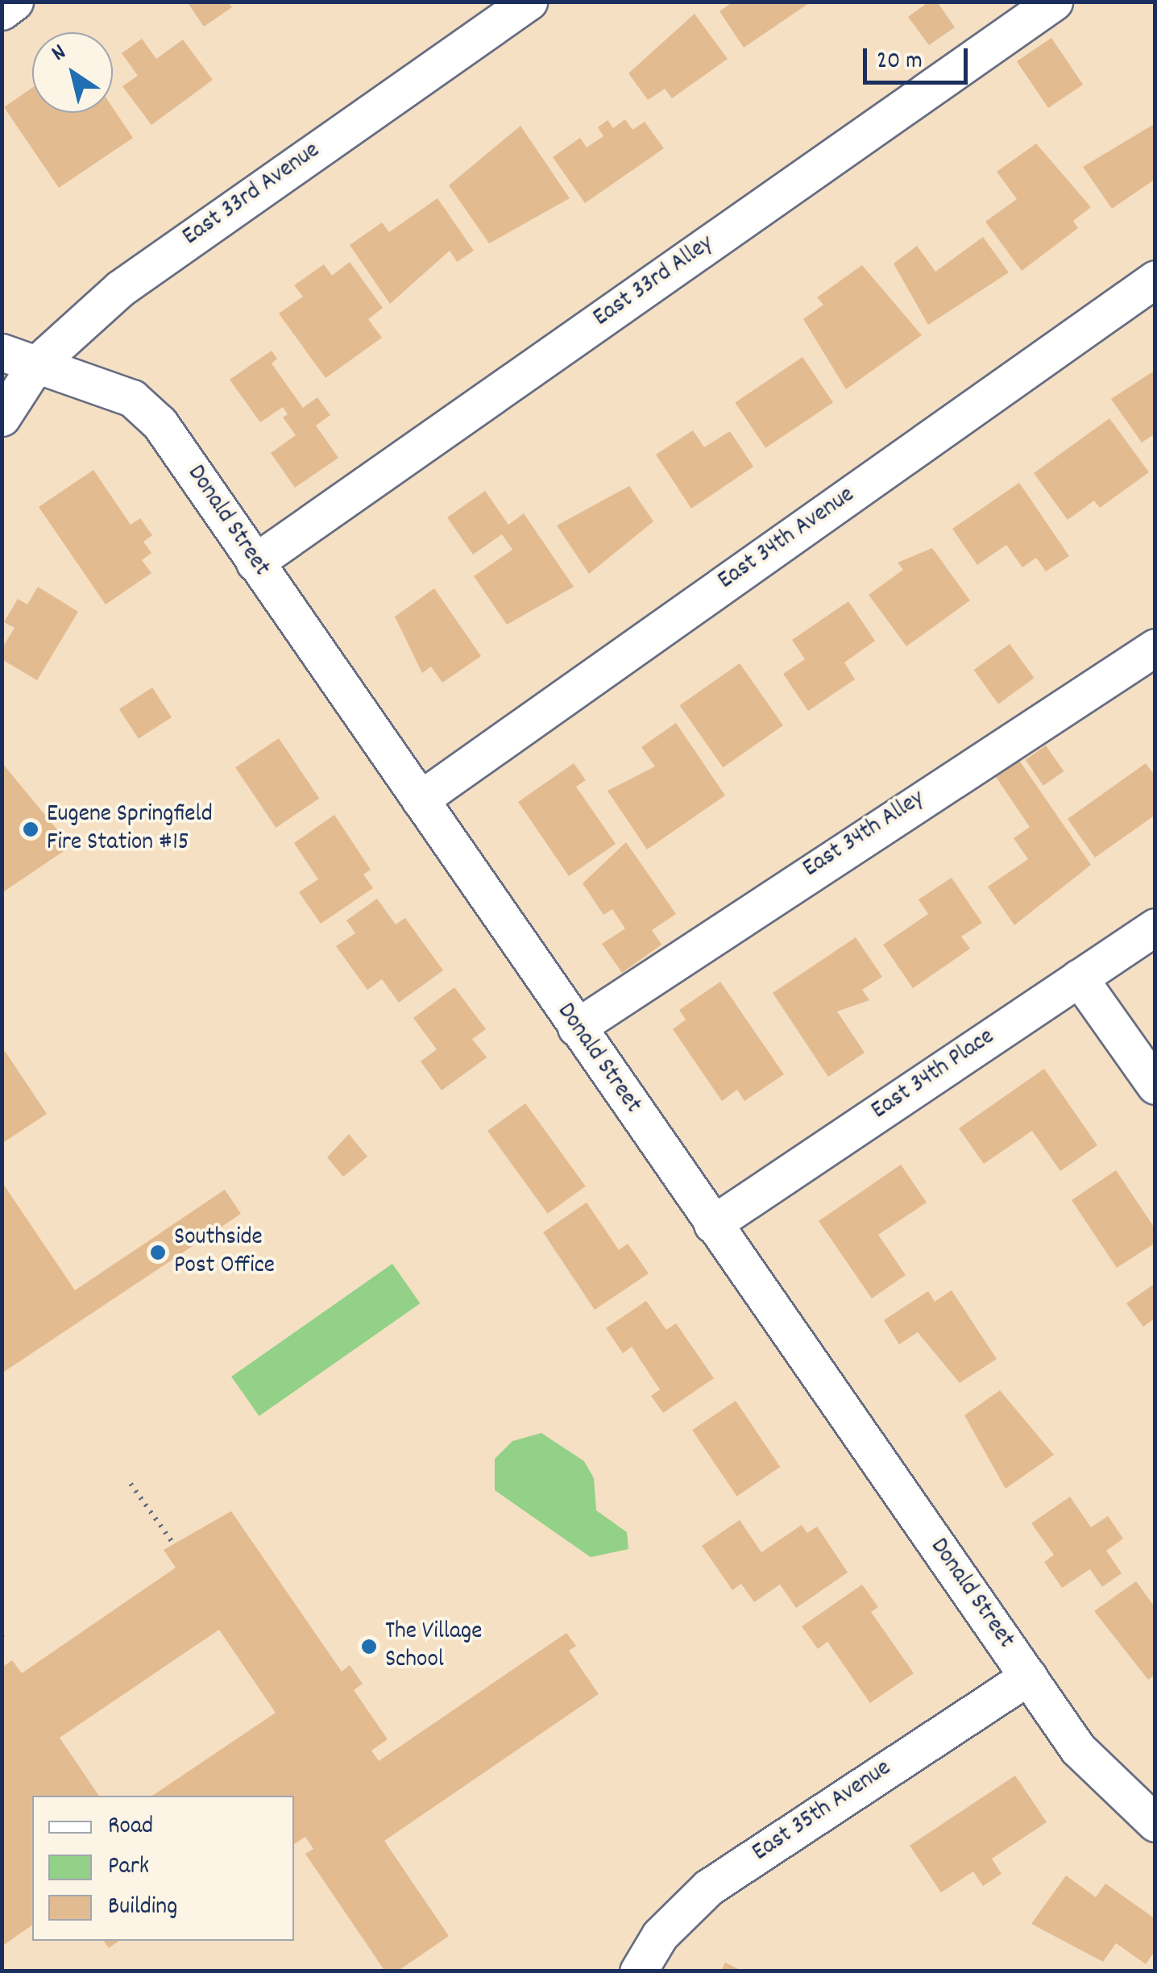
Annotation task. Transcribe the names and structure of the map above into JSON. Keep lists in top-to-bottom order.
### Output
{
  "streets": {
    "street": [
      "East 33rd Avenue",
      "East 33rd Alley",
      "Donald Street",
      "East 34th Avenue",
      "East 34th Alley",
      "East 34th Place",
      "East 35th Avenue"
    ]
  },
  "crossings": [
    ["East 33rd Avenue", "Donald Street"],
    ["East 33rd Alley", "Donald Street"],
    ["Donald Street", "East 34th Avenue"],
    ["Donald Street", "East 34th Alley"],
    ["Donald Street", "East 34th Place"],
    ["Donald Street", "East 35th Avenue"]
  ],
  "places": ["Eugene Springfield Fire Station #15", "Southside Post Office", "The Village School"],
  "legend": ["Road", "Park", "Building"],
  "scale_bar": "20 m",
  "north": "top left"
}
